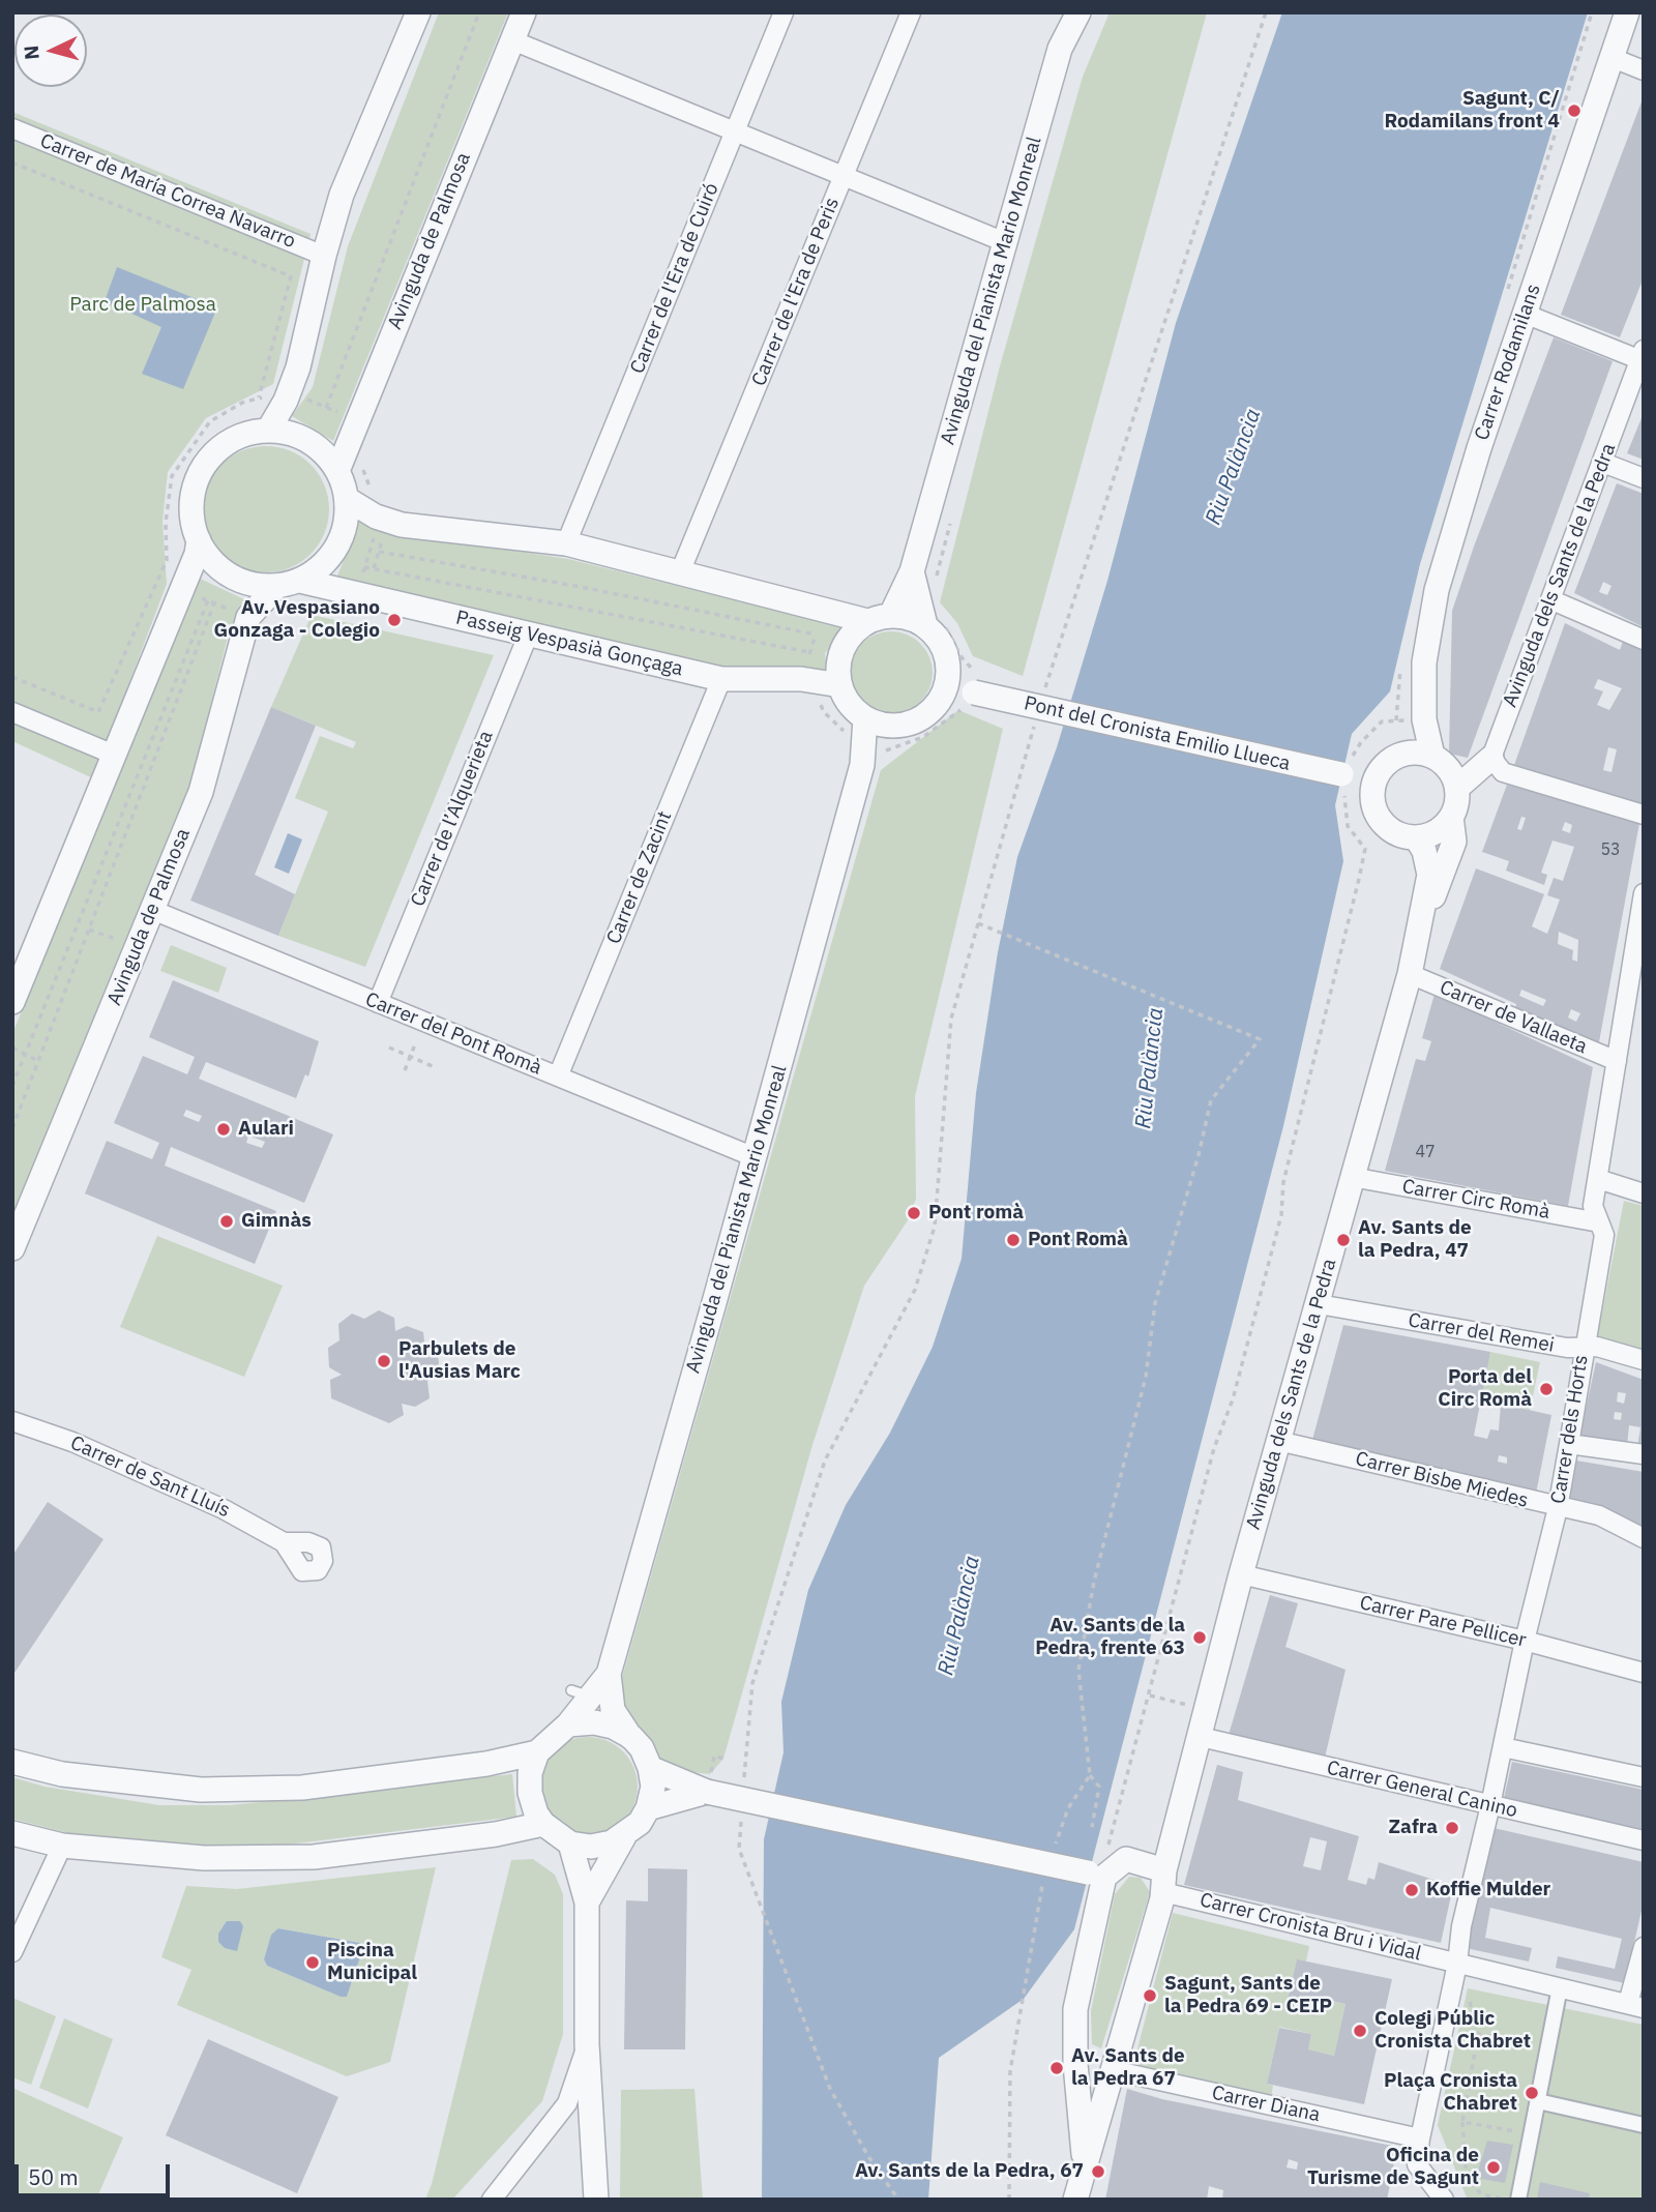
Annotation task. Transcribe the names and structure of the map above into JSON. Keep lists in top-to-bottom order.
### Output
{
  "streets": {
    "street": [
      "Carrer de María Correa Navarro",
      "Avinguda de Palmosa",
      "Carrer de l'Era de Cuiró",
      "Avinguda del Pianista Mario Monreal",
      "Carrer de l'Era de Peris",
      "Carrer Rodamilans",
      "Avinguda dels Sants de la Pedra",
      "Passeig Vespasià Gonçaga",
      "Pont del Cronista Emilio Llueca",
      "Carrer de l’Alquerieta",
      "Carrer de Zacint",
      "Carrer de Vallaeta",
      "Carrer del Pont Romà",
      "Carrer Circ Romà",
      "Carrer del Remei",
      "Carrer dels Horts",
      "Carrer de Sant Lluís",
      "Carrer Bisbe Miedes",
      "Carrer Pare Pellicer",
      "Carrer General Canino",
      "Carrer Cronista Bru i Vidal",
      "Carrer Diana"
    ]
  },
  "crossings": [
    ["Avinguda de Palmosa", "Passeig Vespasià Gonçaga"],
    ["Avinguda de Palmosa", "Carrer del Pont Romà"],
    ["Avinguda del Pianista Mario Monreal", "Passeig Vespasià Gonçaga"],
    ["Avinguda del Pianista Mario Monreal", "Pont del Cronista Emilio Llueca"],
    ["Avinguda del Pianista Mario Monreal", "Carrer del Pont Romà"],
    ["Carrer Rodamilans", "Avinguda dels Sants de la Pedra"],
    ["Carrer Rodamilans", "Pont del Cronista Emilio Llueca"],
    ["Avinguda dels Sants de la Pedra", "Pont del Cronista Emilio Llueca"],
    ["Avinguda dels Sants de la Pedra", "Carrer de Vallaeta"],
    ["Avinguda dels Sants de la Pedra", "Carrer Circ Romà"],
    ["Avinguda dels Sants de la Pedra", "Carrer del Remei"],
    ["Avinguda dels Sants de la Pedra", "Carrer Bisbe Miedes"],
    ["Avinguda dels Sants de la Pedra", "Carrer Pare Pellicer"],
    ["Avinguda dels Sants de la Pedra", "Carrer General Canino"],
    ["Avinguda dels Sants de la Pedra", "Carrer Cronista Bru i Vidal"],
    ["Avinguda dels Sants de la Pedra", "Carrer Diana"],
    ["Passeig Vespasià Gonçaga", "Pont del Cronista Emilio Llueca"],
    ["Passeig Vespasià Gonçaga", "Carrer de l’Alquerieta"],
    ["Passeig Vespasià Gonçaga", "Carrer de Zacint"],
    ["Carrer de l’Alquerieta", "Carrer del Pont Romà"],
    ["Carrer de Zacint", "Carrer del Pont Romà"],
    ["Carrer de Vallaeta", "Carrer dels Horts"],
    ["Carrer Circ Romà", "Carrer dels Horts"],
    ["Carrer del Remei", "Carrer dels Horts"],
    ["Carrer dels Horts", "Carrer Bisbe Miedes"],
    ["Carrer dels Horts", "Carrer Pare Pellicer"],
    ["Carrer dels Horts", "Carrer General Canino"],
    ["Carrer dels Horts", "Carrer Cronista Bru i Vidal"]
  ],
  "water": ["Riu Palància"],
  "parks": ["Parc de Palmosa"],
  "places": [
    "Sagunt, C/ Rodamilans front 4",
    "Av. Vespasiano Gonzaga - Colegio",
    "Aulari",
    "Pont romà",
    "Gimnàs",
    "Pont Romà",
    "Av. Sants de la Pedra, 47",
    "Parbulets de l'Ausias Marc",
    "Porta del Circ Romà",
    "Av. Sants de la Pedra, frente 63",
    "Zafra",
    "Koffie Mulder",
    "Piscina Municipal",
    "Sagunt, Sants de la Pedra 69 - CEIP",
    "Colegi Públic Cronista Chabret",
    "Av. Sants de la Pedra 67",
    "Plaça Cronista Chabret",
    "Oficina de Turisme de Sagunt",
    "Av. Sants de la Pedra, 67"
  ],
  "house_numbers": ["53", "47"],
  "scale_bar": "50 m",
  "north": "left"
}
